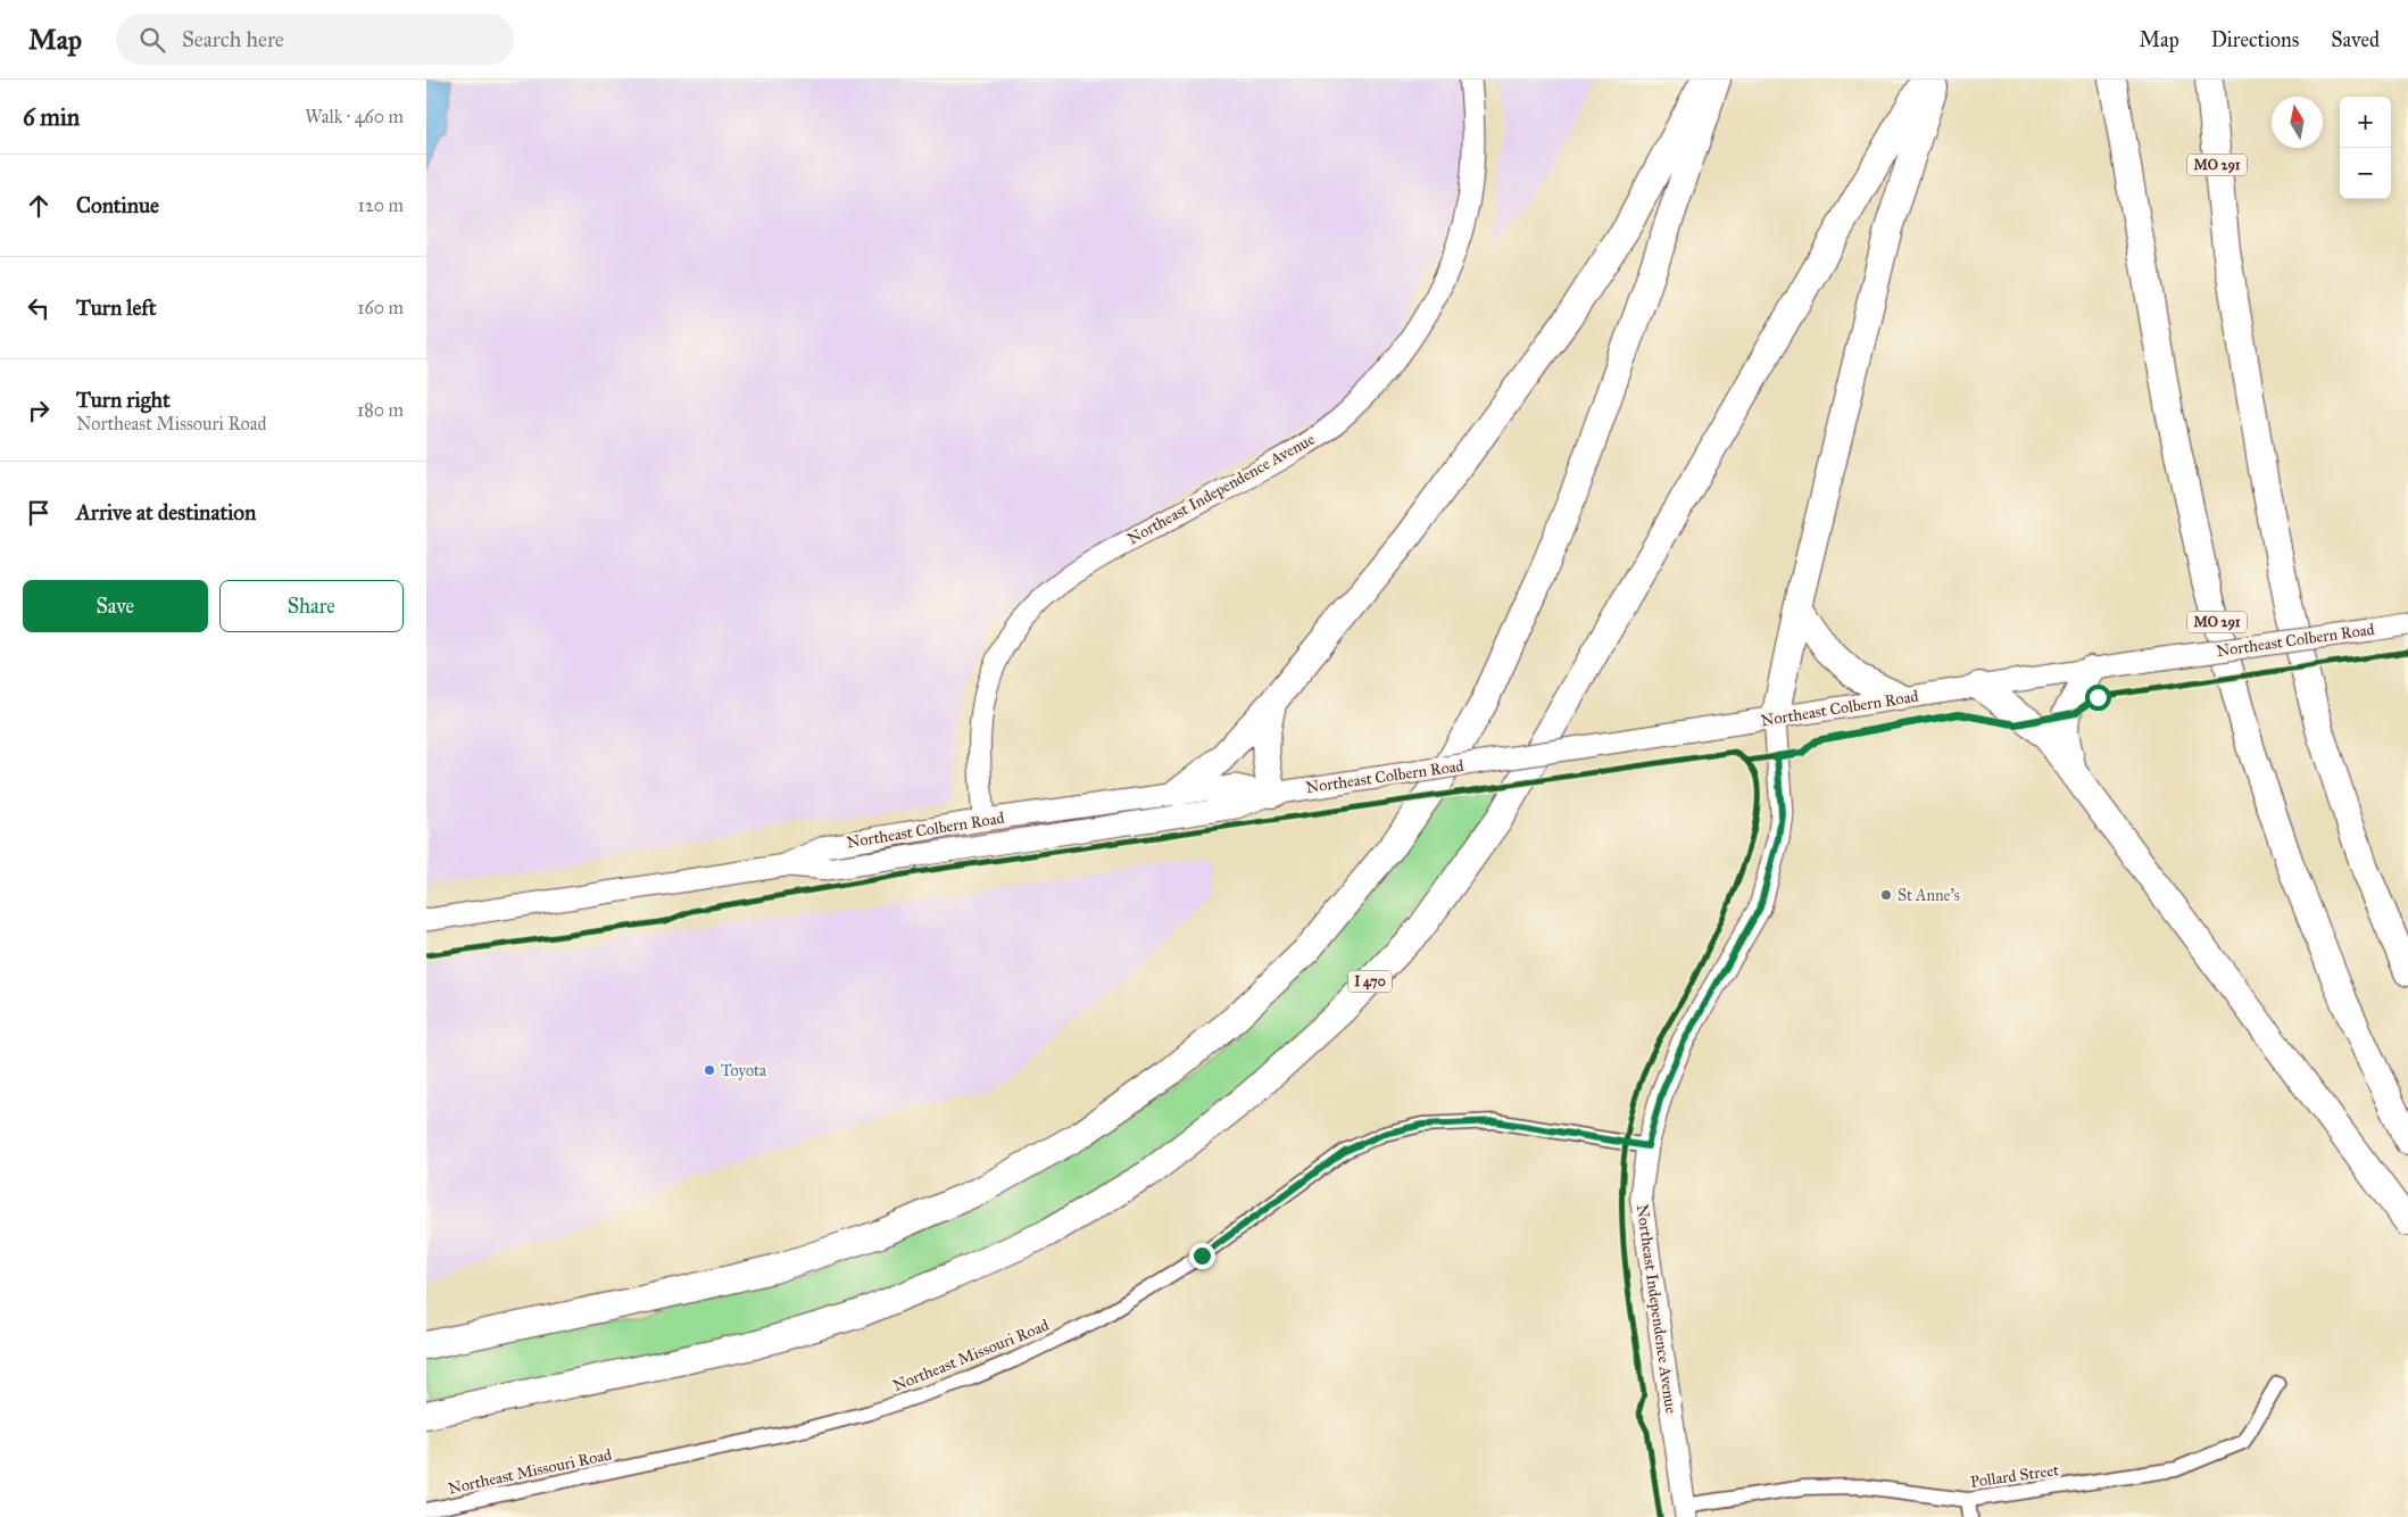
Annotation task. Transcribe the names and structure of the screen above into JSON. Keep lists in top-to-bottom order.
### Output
{
  "streets": {
    "highway": ["MO 291", "I 470"],
    "main road": ["Northeast Independence Avenue", "Northeast Colbern Road"],
    "street": ["Northeast Missouri Road", "Pollard Street"]
  },
  "crossings": [
    ["Northeast Independence Avenue", "Northeast Colbern Road"],
    ["Northeast Independence Avenue", "Northeast Missouri Road"],
    ["Northeast Independence Avenue", "Pollard Street"]
  ],
  "places": ["St Anne's", "Toyota"],
  "north": "top",
  "page": {
    "header": "Map",
    "search": "Search here",
    "nav": ["Map", "Directions", "Saved"],
    "heading": ["6 min", "Walk · 460 m"],
    "map_buttons": ["+", "−"],
    "list": [
      ["Continue", "120 m"],
      ["Turn left", "160 m"],
      ["Turn right", "Northeast Missouri Road", "180 m"],
      "Arrive at destination"
    ],
    "buttons": ["Save", "Share"]
  }
}
